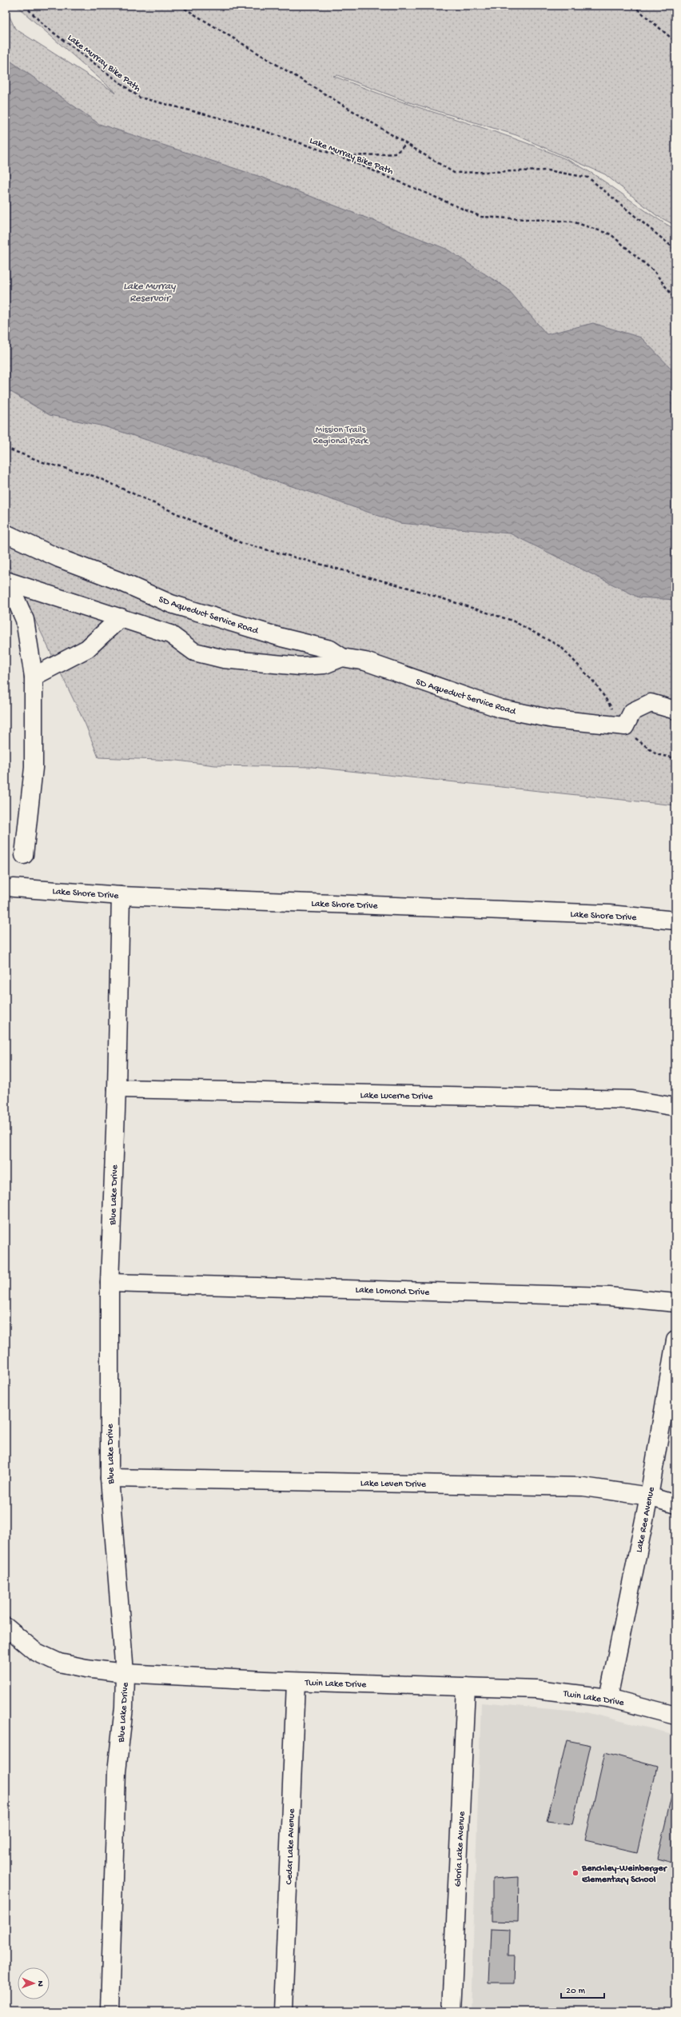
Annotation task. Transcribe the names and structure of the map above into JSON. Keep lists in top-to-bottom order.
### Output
{
  "streets": {
    "street": [
      "SD Aqueduct Service Road",
      "Lake Shore Drive",
      "Lake Lucerne Drive",
      "Blue Lake Drive",
      "Lake Lomond Drive",
      "Lake Leven Drive",
      "Lake Ree Avenue",
      "Twin Lake Drive",
      "Cedar Lake Avenue",
      "Gloria Lake Avenue"
    ],
    "path": ["Lake Murray Bike Path"]
  },
  "crossings": [
    ["Lake Shore Drive", "Blue Lake Drive"],
    ["Lake Lucerne Drive", "Blue Lake Drive"],
    ["Blue Lake Drive", "Lake Lomond Drive"],
    ["Blue Lake Drive", "Lake Leven Drive"],
    ["Blue Lake Drive", "Twin Lake Drive"],
    ["Lake Leven Drive", "Lake Ree Avenue"],
    ["Lake Ree Avenue", "Twin Lake Drive"],
    ["Twin Lake Drive", "Cedar Lake Avenue"],
    ["Twin Lake Drive", "Gloria Lake Avenue"]
  ],
  "water": ["Lake Murray Reservoir"],
  "parks": ["Mission Trails Regional Park"],
  "places": ["Benchley-Weinberger Elementary School"],
  "scale_bar": "20 m",
  "north": "right"
}
